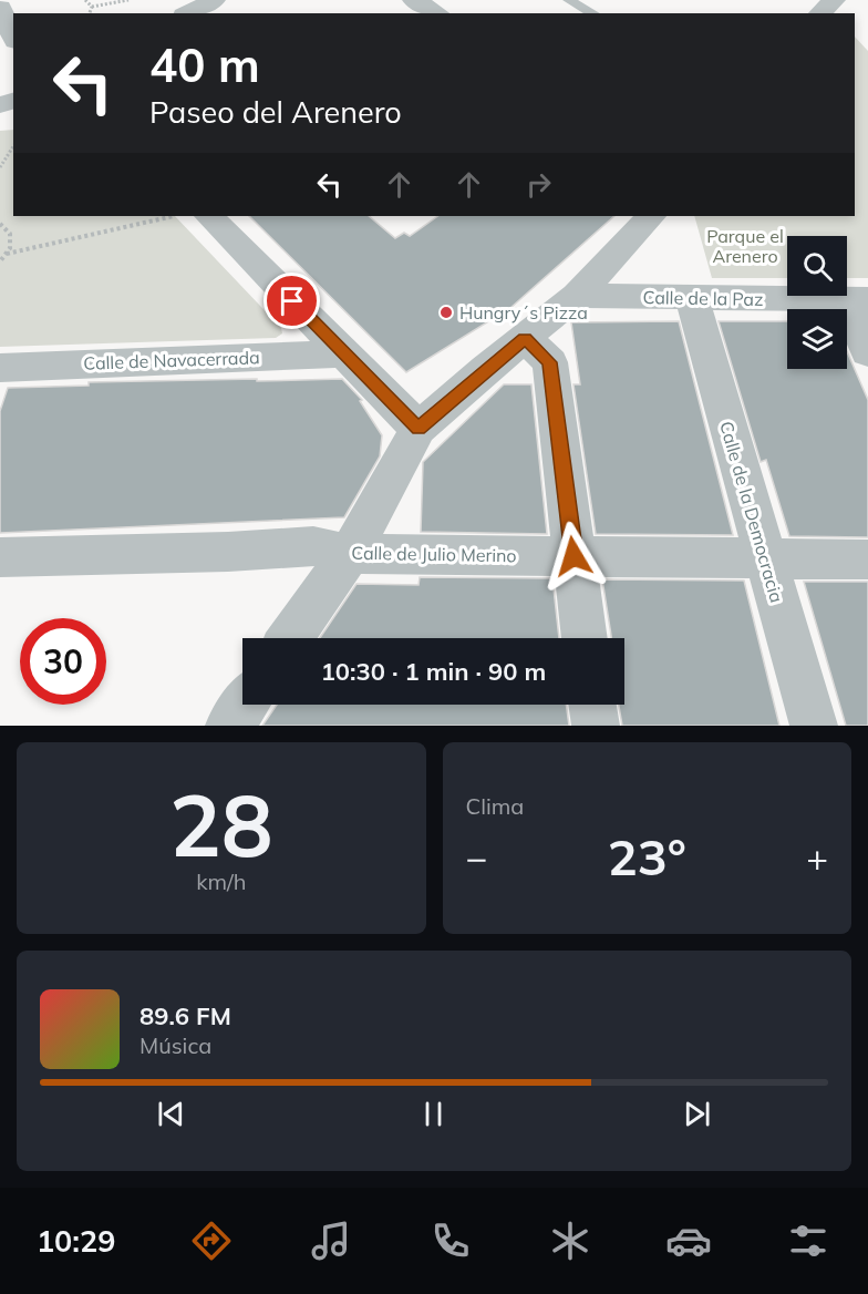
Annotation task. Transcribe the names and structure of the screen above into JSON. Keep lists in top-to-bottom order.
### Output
{
  "streets": {
    "street": [
      "Calle de la Paz",
      "Calle de Navacerrada",
      "Calle de la Democracia",
      "Calle de Julio Merino"
    ]
  },
  "crossings": [
    ["Calle de la Paz", "Calle de la Democracia"],
    ["Calle de la Democracia", "Calle de Julio Merino"]
  ],
  "parks": ["Parque el Arenero"],
  "places": ["Hungry´s Pizza"],
  "page": {
    "turn": ["40 m", "Paseo del Arenero"],
    "limit": "30",
    "trip": "10:30 · 1 min · 90 m",
    "tile": [
      ["28", "km/h"],
      "Clima"
    ],
    "heat": ["−", "23°", "+"],
    "song": ["89.6 FM", "Música"],
    "tabs": "10:29"
  }
}
